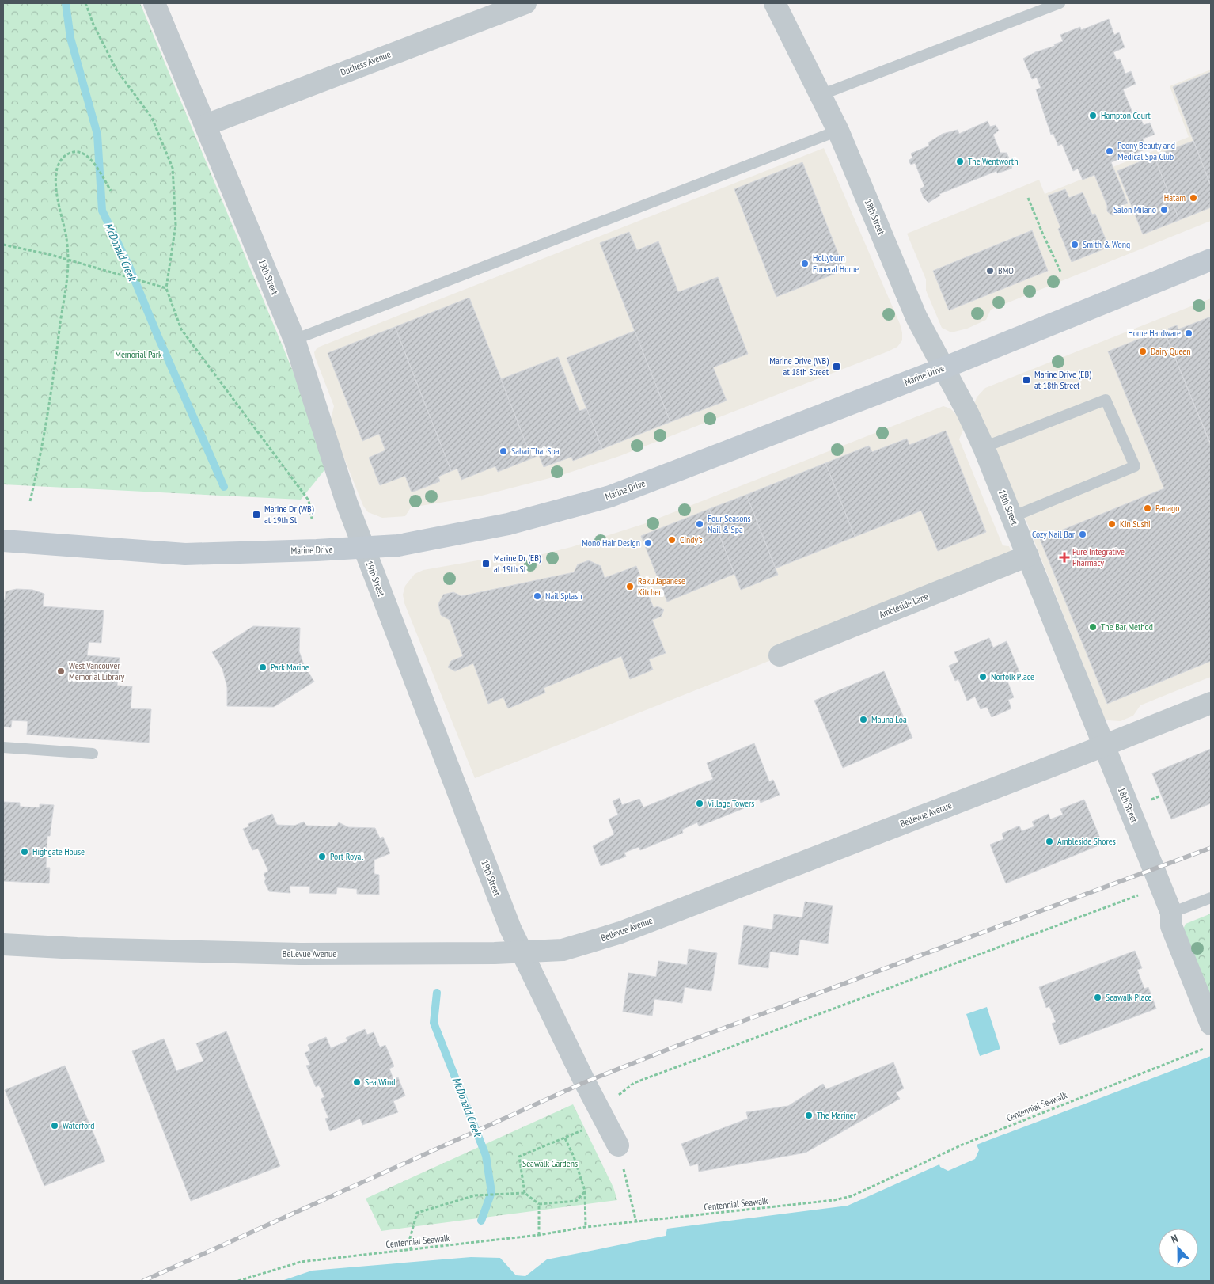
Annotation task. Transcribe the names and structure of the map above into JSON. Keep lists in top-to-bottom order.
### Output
{
  "streets": {
    "main road": ["Marine Drive"],
    "street": [
      "Duchess Avenue",
      "18th Street",
      "19th Street",
      "Ambleside Lane",
      "Bellevue Avenue"
    ],
    "path": ["Centennial Seawalk"]
  },
  "crossings": [
    ["Duchess Avenue", "19th Street"],
    ["18th Street", "Marine Drive"],
    ["18th Street", "Ambleside Lane"],
    ["18th Street", "Bellevue Avenue"],
    ["19th Street", "Marine Drive"],
    ["19th Street", "Bellevue Avenue"]
  ],
  "water": ["McDonald Creek"],
  "parks": ["Memorial Park", "Seawalk Gardens"],
  "places": {
    "other": [
      "Hampton Court",
      "Peony Beauty and Medical Spa Club",
      "The Wentworth",
      "Hatam",
      "Salon Milano",
      "Smith & Wong",
      "Hollyburn Funeral Home",
      "BMO",
      "Home Hardware",
      "Dairy Queen",
      "Sabai Thai Spa",
      "Panago",
      "Four Seasons Nail & Spa",
      "Kin Sushi",
      "Cozy Nail Bar",
      "Cindy's",
      "Mono Hair Design",
      "Raku Japanese Kitchen",
      "Nail Splash",
      "The Bar Method",
      "Park Marine",
      "West Vancouver Memorial Library",
      "Norfolk Place",
      "Mauna Loa",
      "Village Towers",
      "Ambleside Shores",
      "Highgate House",
      "Port Royal",
      "Seawalk Place",
      "Sea Wind",
      "The Mariner",
      "Waterford"
    ],
    "transit": [
      "Marine Drive (WB) at 18th Street",
      "Marine Drive (EB) at 18th Street",
      "Marine Dr (WB) at 19th St",
      "Marine Dr (EB) at 19th St"
    ],
    "health": ["Pure Integrative Pharmacy"]
  },
  "north": "top"
}
